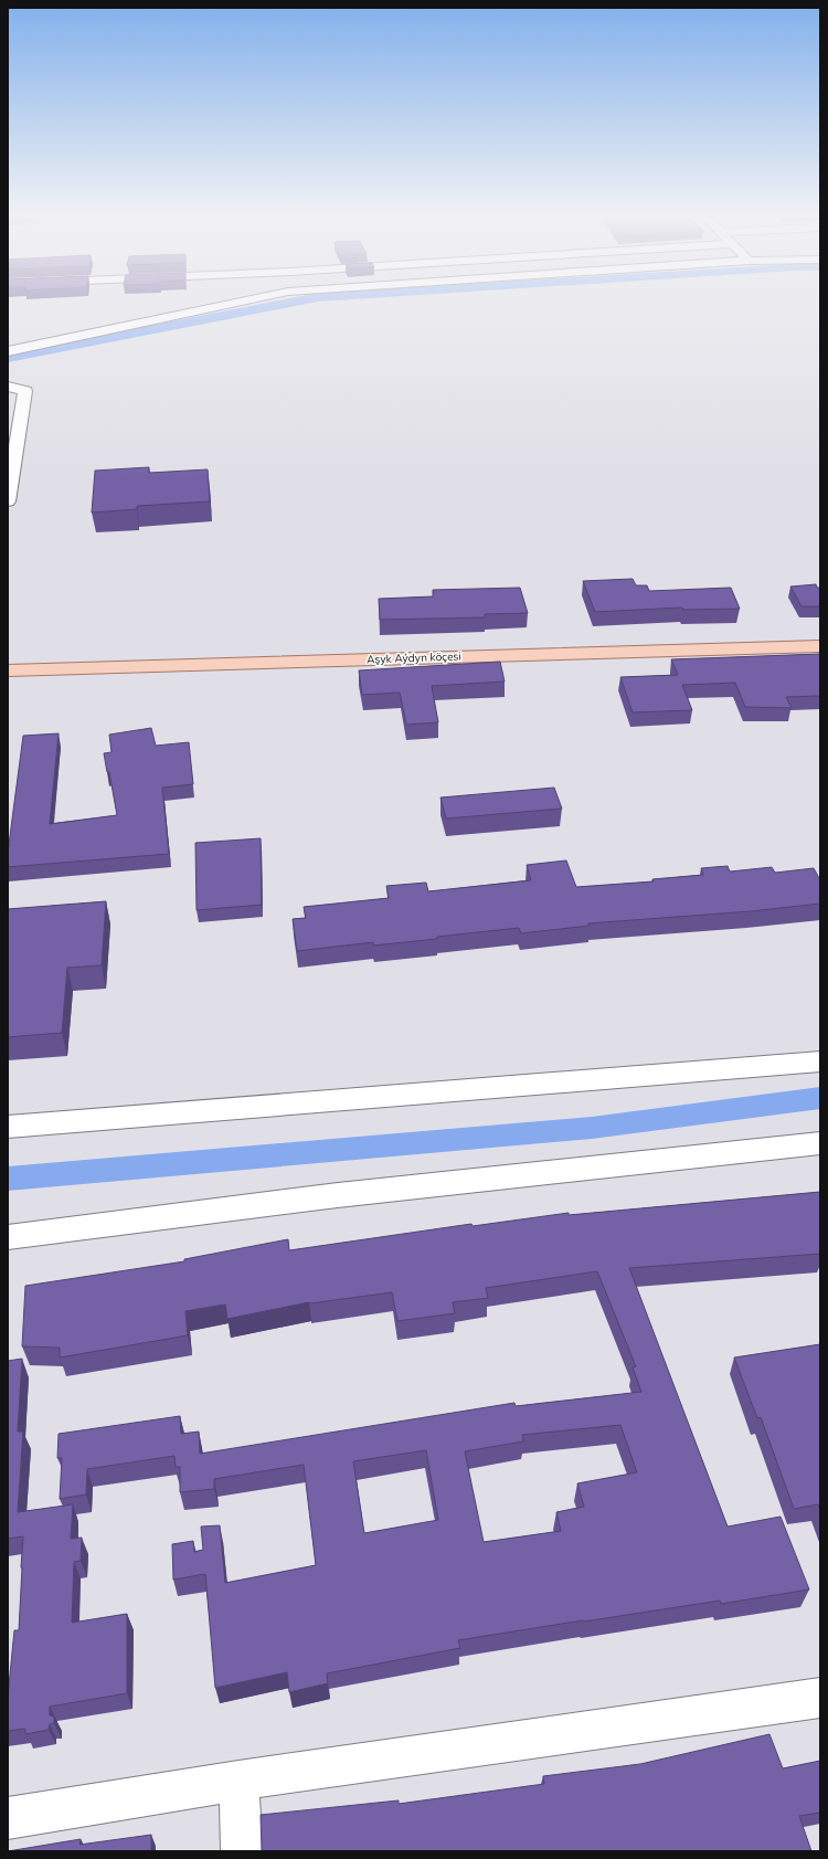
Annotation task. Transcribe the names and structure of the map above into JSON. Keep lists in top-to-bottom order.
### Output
{
  "streets": {
    "main road": ["Aşyk Aýdyn köçesi"]
  }
}
